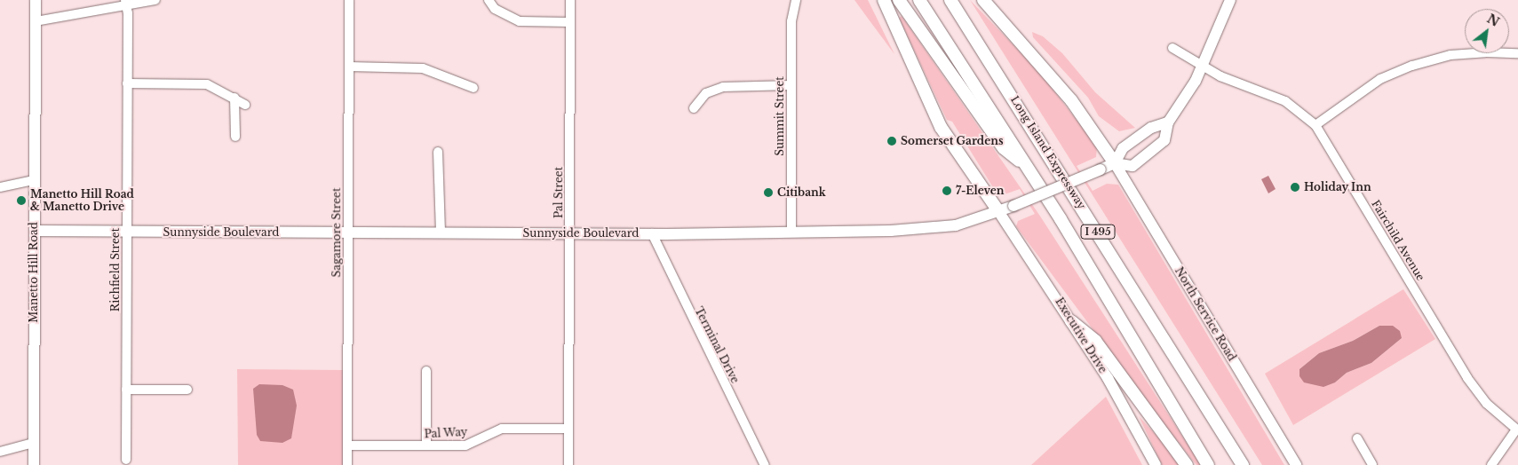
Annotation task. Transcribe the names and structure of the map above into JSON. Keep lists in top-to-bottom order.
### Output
{
  "streets": {
    "highway": ["Long Island Expressway", "I 495"],
    "main road": [
      "Sunnyside Boulevard",
      "Manetto Hill Road",
      "North Service Road",
      "Executive Drive"
    ],
    "street": [
      "Summit Street",
      "Pal Street",
      "Sagamore Street",
      "Fairchild Avenue",
      "Richfield Street",
      "Terminal Drive",
      "Pal Way"
    ]
  },
  "crossings": [
    ["Summit Street", "Sunnyside Boulevard"],
    ["Pal Street", "Sunnyside Boulevard"],
    ["Pal Street", "Pal Way"],
    ["Sunnyside Boulevard", "Sagamore Street"],
    ["Sunnyside Boulevard", "Fairchild Avenue"],
    ["Sunnyside Boulevard", "Richfield Street"],
    ["Sunnyside Boulevard", "Manetto Hill Road"],
    ["Sunnyside Boulevard", "North Service Road"],
    ["Sunnyside Boulevard", "Executive Drive"],
    ["Sunnyside Boulevard", "Terminal Drive"],
    ["Sagamore Street", "Pal Way"]
  ],
  "places": [
    "Somerset Gardens",
    "Holiday Inn",
    "7-Eleven",
    "Citibank",
    "Manetto Hill Road & Manetto Drive"
  ],
  "north": "top right"
}
